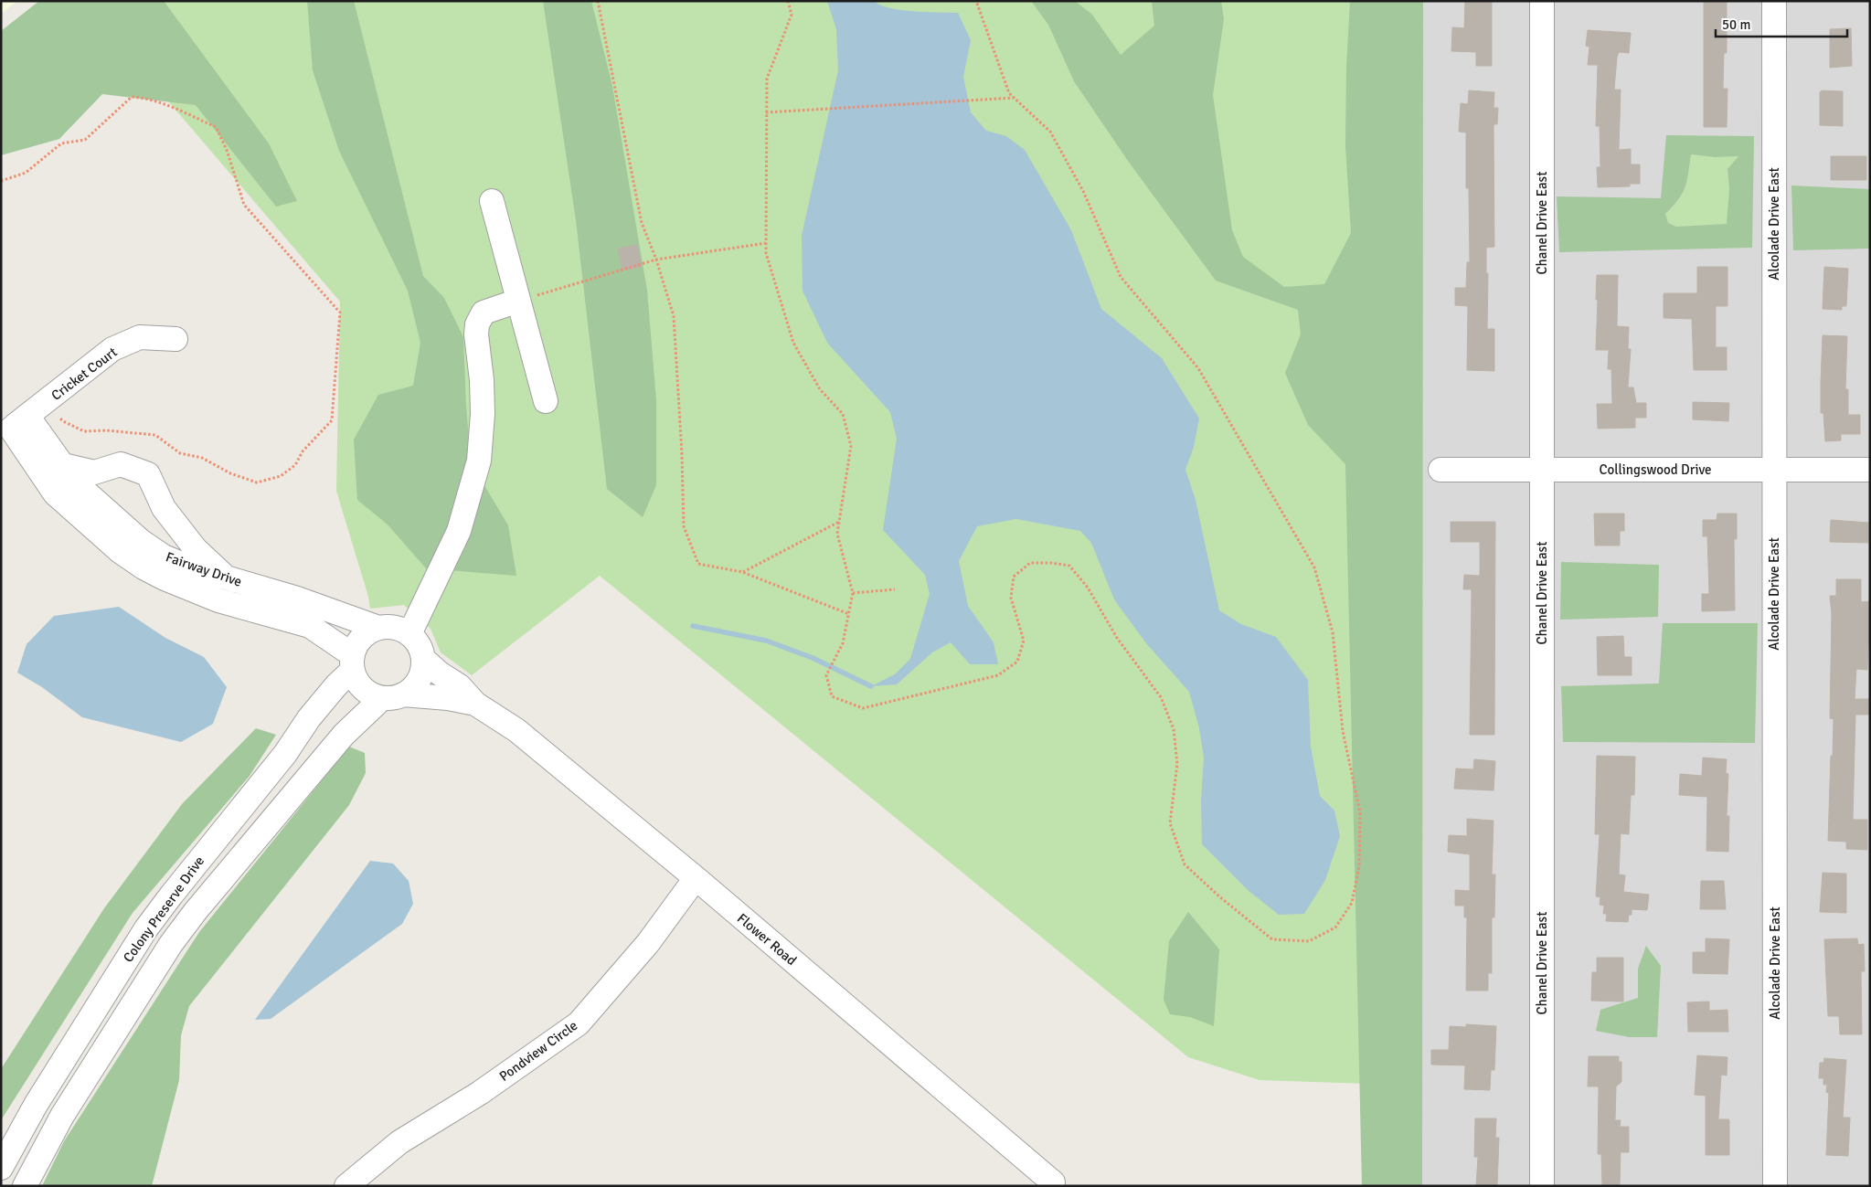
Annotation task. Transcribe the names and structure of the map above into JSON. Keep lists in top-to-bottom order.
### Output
{
  "streets": {
    "street": [
      "Chanel Drive East",
      "Alcolade Drive East",
      "Cricket Court",
      "Collingswood Drive",
      "Fairway Drive",
      "Colony Preserve Drive",
      "Flower Road",
      "Pondview Circle"
    ]
  },
  "crossings": [
    ["Chanel Drive East", "Collingswood Drive"],
    ["Alcolade Drive East", "Collingswood Drive"],
    ["Cricket Court", "Fairway Drive"],
    ["Fairway Drive", "Colony Preserve Drive"],
    ["Fairway Drive", "Flower Road"],
    ["Colony Preserve Drive", "Flower Road"],
    ["Flower Road", "Pondview Circle"]
  ],
  "scale_bar": "50 m"
}
